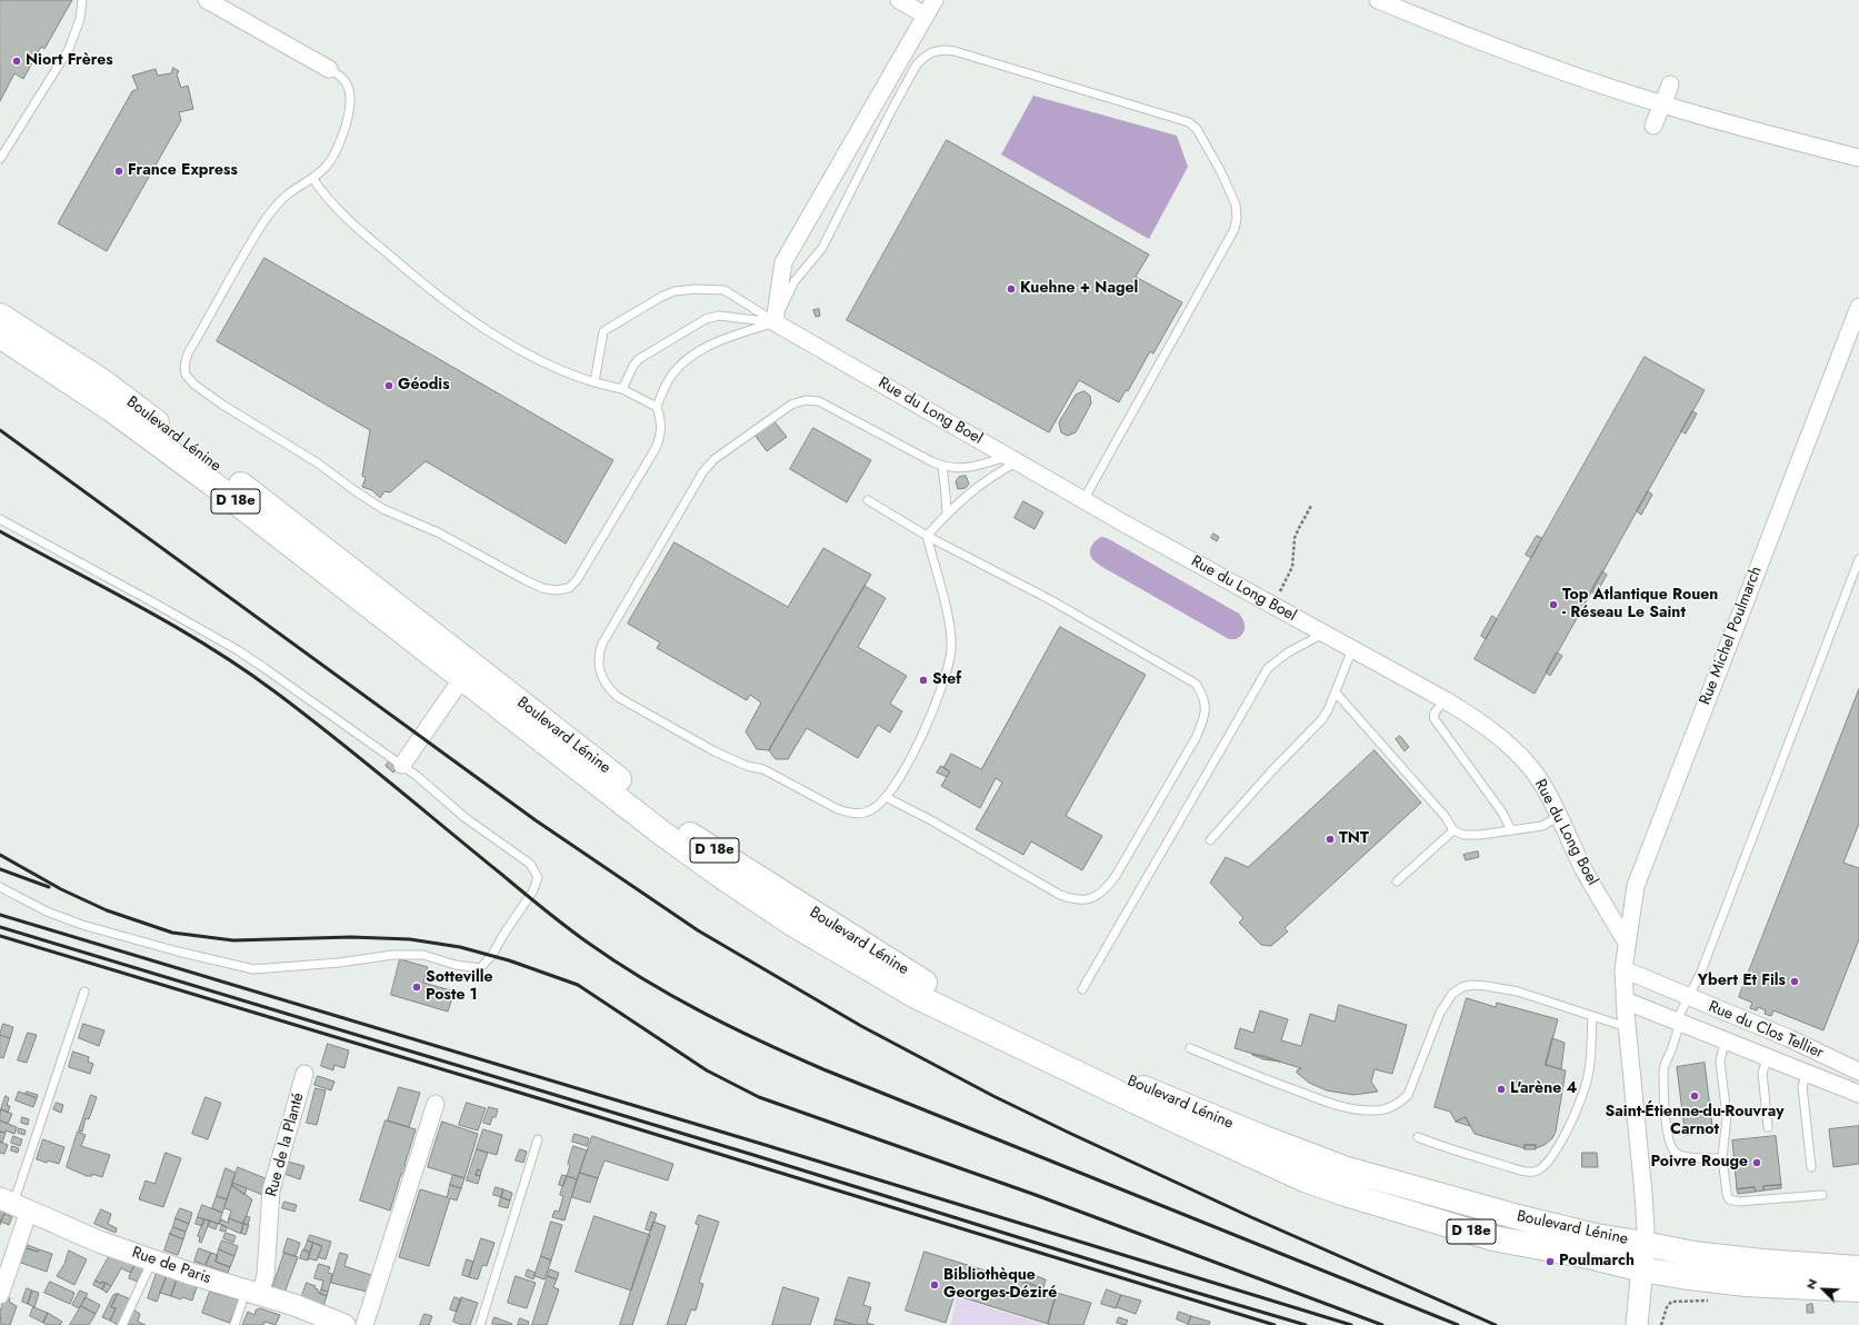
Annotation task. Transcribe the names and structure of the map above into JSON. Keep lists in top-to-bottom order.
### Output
{
  "streets": {
    "main road": ["Boulevard Lénine", "D 18e"],
    "street": [
      "Rue du Long Boel",
      "Rue Michel Poulmarch",
      "Rue du Clos Tellier",
      "Rue de la Planté",
      "Rue de Paris"
    ]
  },
  "crossings": [
    ["Rue du Long Boel", "Rue Michel Poulmarch"],
    ["Boulevard Lénine", "D 18e"],
    ["Boulevard Lénine", "Rue Michel Poulmarch"],
    ["Rue Michel Poulmarch", "Rue du Clos Tellier"],
    ["Rue de la Planté", "Rue de Paris"]
  ],
  "places": [
    "Niort Frères",
    "France Express",
    "Kuehne + Nagel",
    "Géodis",
    "Top Atlantique Rouen - Réseau Le Saint",
    "Stef",
    "TNT",
    "Ybert Et Fils",
    "Sotteville Poste 1",
    "L'arène 4",
    "Saint-Étienne-du-Rouvray Carnot",
    "Poivre Rouge",
    "Poulmarch",
    "Bibliothèque Georges-Déziré"
  ],
  "north": "top left"
}
